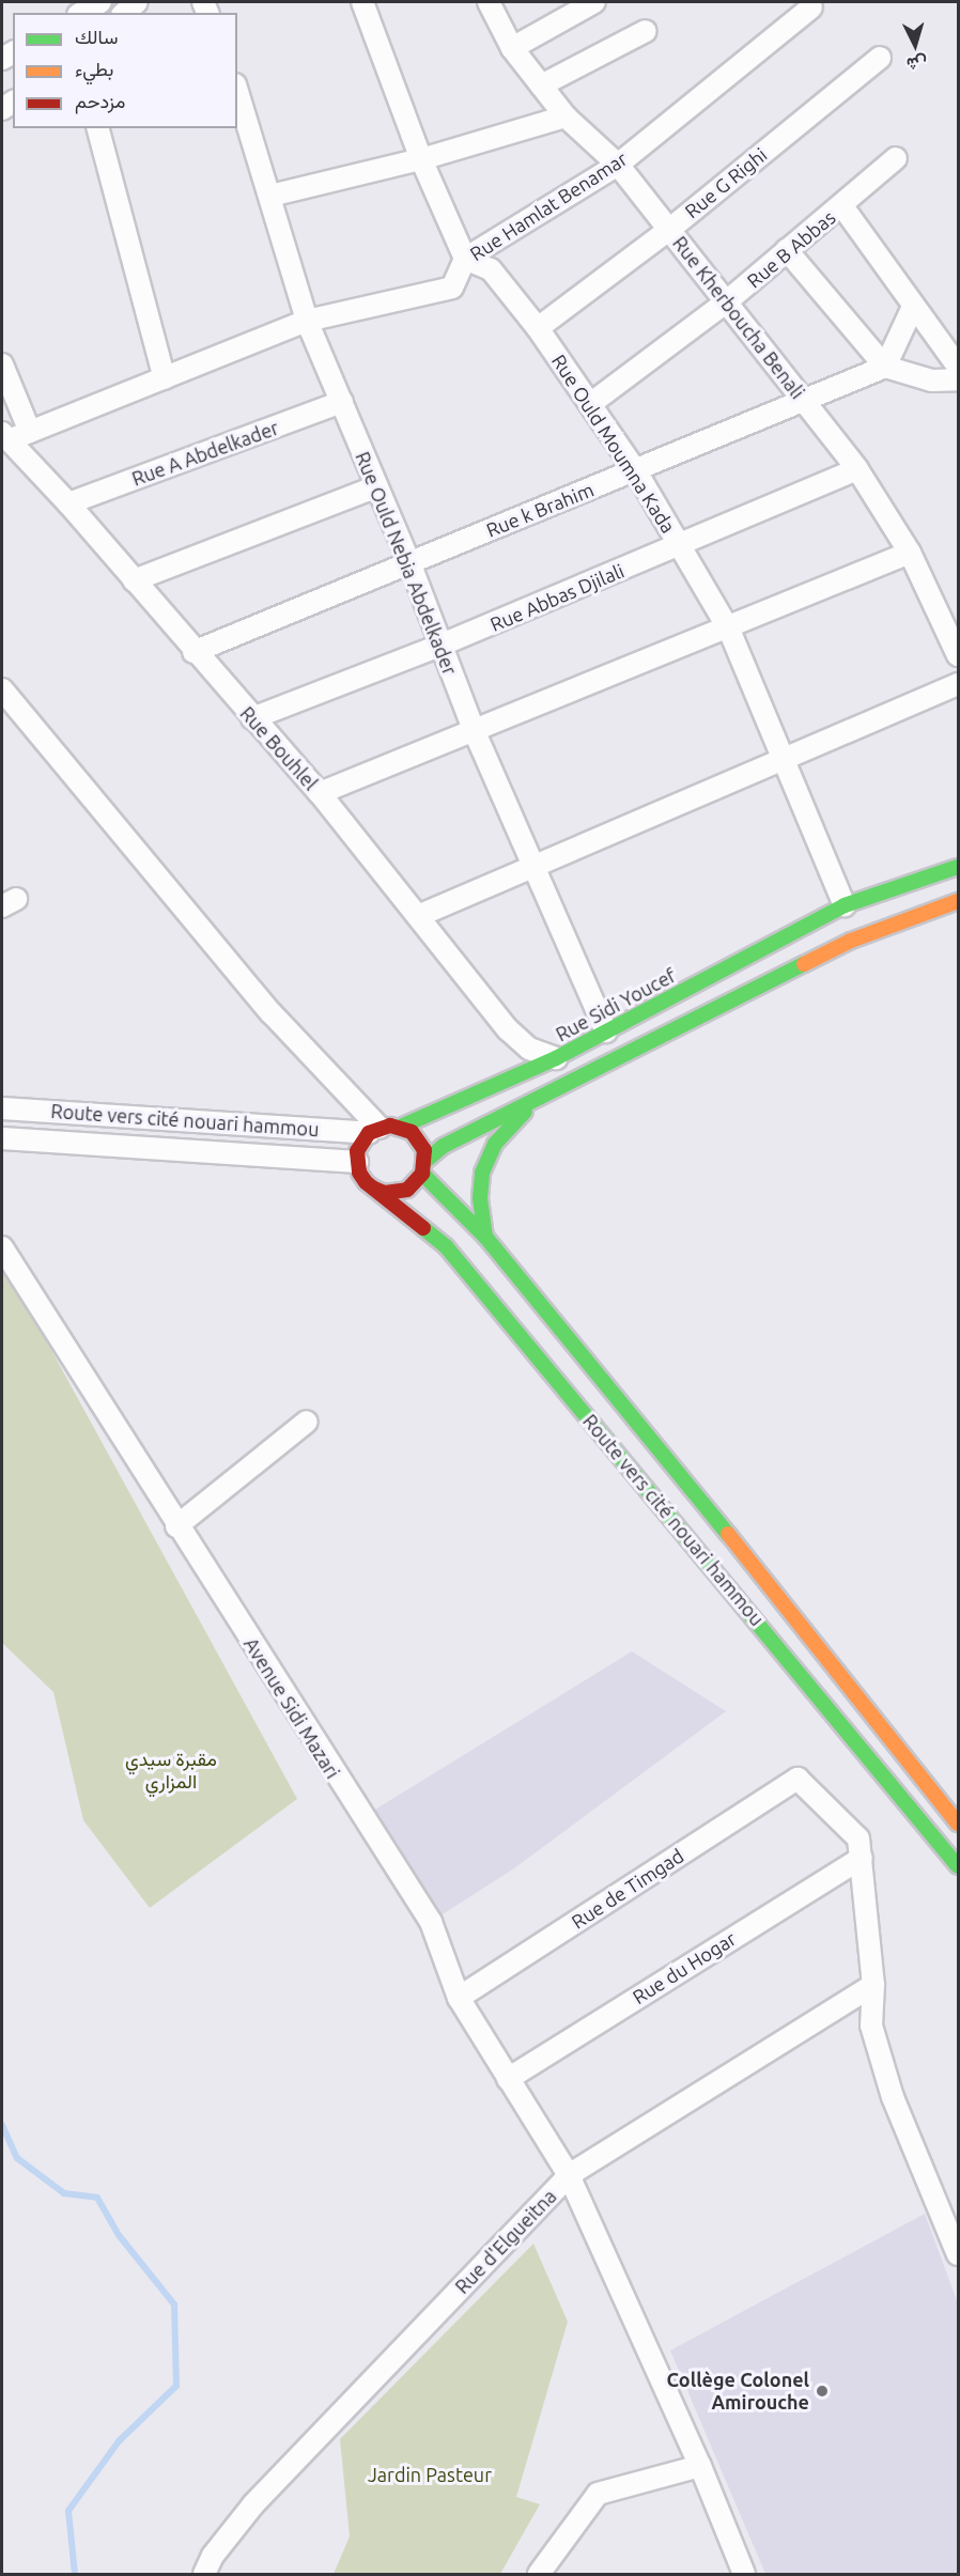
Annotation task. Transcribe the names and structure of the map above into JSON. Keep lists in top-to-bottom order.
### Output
{
  "streets": {
    "main road": ["Rue Sidi Youcef", "Route vers cité nouari hammou"],
    "street": [
      "Rue G Righi",
      "Rue Hamlat Benamar",
      "Rue B Abbas",
      "Rue Kherboucha Benali",
      "Rue Ould Moumna Kada",
      "Rue A Abdelkader",
      "Rue k Brahim",
      "Rue Ould Nebia Abdelkader",
      "Rue Abbas Djilali",
      "Rue Bouhlel",
      "Avenue Sidi Mazari",
      "Rue de Timgad",
      "Rue du Hogar",
      "Rue d'Elgueitna"
    ]
  },
  "crossings": [
    ["Rue G Righi", "Rue Kherboucha Benali"],
    ["Rue G Righi", "Rue Ould Moumna Kada"],
    ["Rue Hamlat Benamar", "Rue Kherboucha Benali"],
    ["Rue Hamlat Benamar", "Rue Ould Moumna Kada"],
    ["Rue Hamlat Benamar", "Rue Ould Nebia Abdelkader"],
    ["Rue Hamlat Benamar", "Rue Bouhlel"],
    ["Rue B Abbas", "Rue Kherboucha Benali"],
    ["Rue B Abbas", "Rue Ould Moumna Kada"],
    ["Rue Kherboucha Benali", "Rue k Brahim"],
    ["Rue Kherboucha Benali", "Rue Abbas Djilali"],
    ["Rue Ould Moumna Kada", "Rue k Brahim"],
    ["Rue Ould Moumna Kada", "Rue Abbas Djilali"],
    ["Rue Ould Moumna Kada", "Rue Sidi Youcef"],
    ["Rue A Abdelkader", "Rue Ould Nebia Abdelkader"],
    ["Rue A Abdelkader", "Rue Bouhlel"],
    ["Rue k Brahim", "Rue Ould Nebia Abdelkader"],
    ["Rue k Brahim", "Rue Bouhlel"],
    ["Rue Ould Nebia Abdelkader", "Rue Abbas Djilali"],
    ["Rue Ould Nebia Abdelkader", "Rue Sidi Youcef"],
    ["Rue Abbas Djilali", "Rue Bouhlel"],
    ["Rue Bouhlel", "Rue Sidi Youcef"],
    ["Rue Sidi Youcef", "Route vers cité nouari hammou"],
    ["Avenue Sidi Mazari", "Rue de Timgad"],
    ["Avenue Sidi Mazari", "Rue du Hogar"],
    ["Avenue Sidi Mazari", "Rue d'Elgueitna"],
    ["Rue de Timgad", "Rue du Hogar"]
  ],
  "parks": ["مقبرة سيدي المزاري", "Jardin Pasteur"],
  "places": ["Collège Colonel Amirouche"],
  "legend": ["سالك", "بطيء", "مزدحم"],
  "north": "bottom"
}
